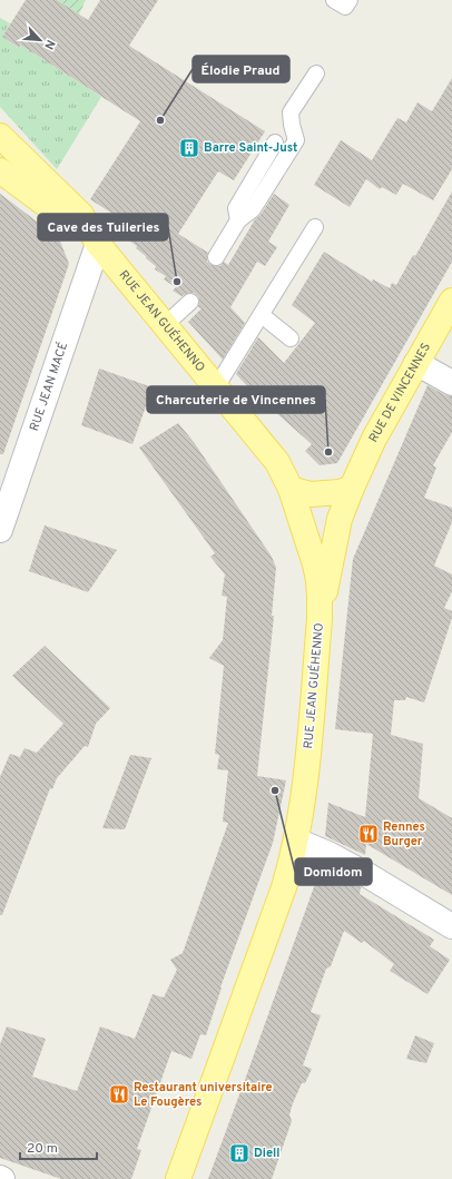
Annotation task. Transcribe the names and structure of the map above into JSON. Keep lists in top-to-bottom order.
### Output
{
  "streets": {
    "main road": ["RUE JEAN GUÉHENNO", "RUE DE VINCENNES"],
    "street": ["RUE JEAN MACÉ"]
  },
  "crossings": [
    ["RUE JEAN GUÉHENNO", "RUE JEAN MACÉ"],
    ["RUE JEAN GUÉHENNO", "RUE DE VINCENNES"]
  ],
  "places": {
    "other": [
      "Élodie Praud",
      "Cave des Tuileries",
      "Charcuterie de Vincennes",
      "Domidom"
    ],
    "building": ["Barre Saint-Just", "Diell"],
    "restaurant": ["Rennes Burger", "Restaurant universitaire Le Fougères"]
  },
  "scale_bar": "20 m",
  "north": "bottom right"
}
